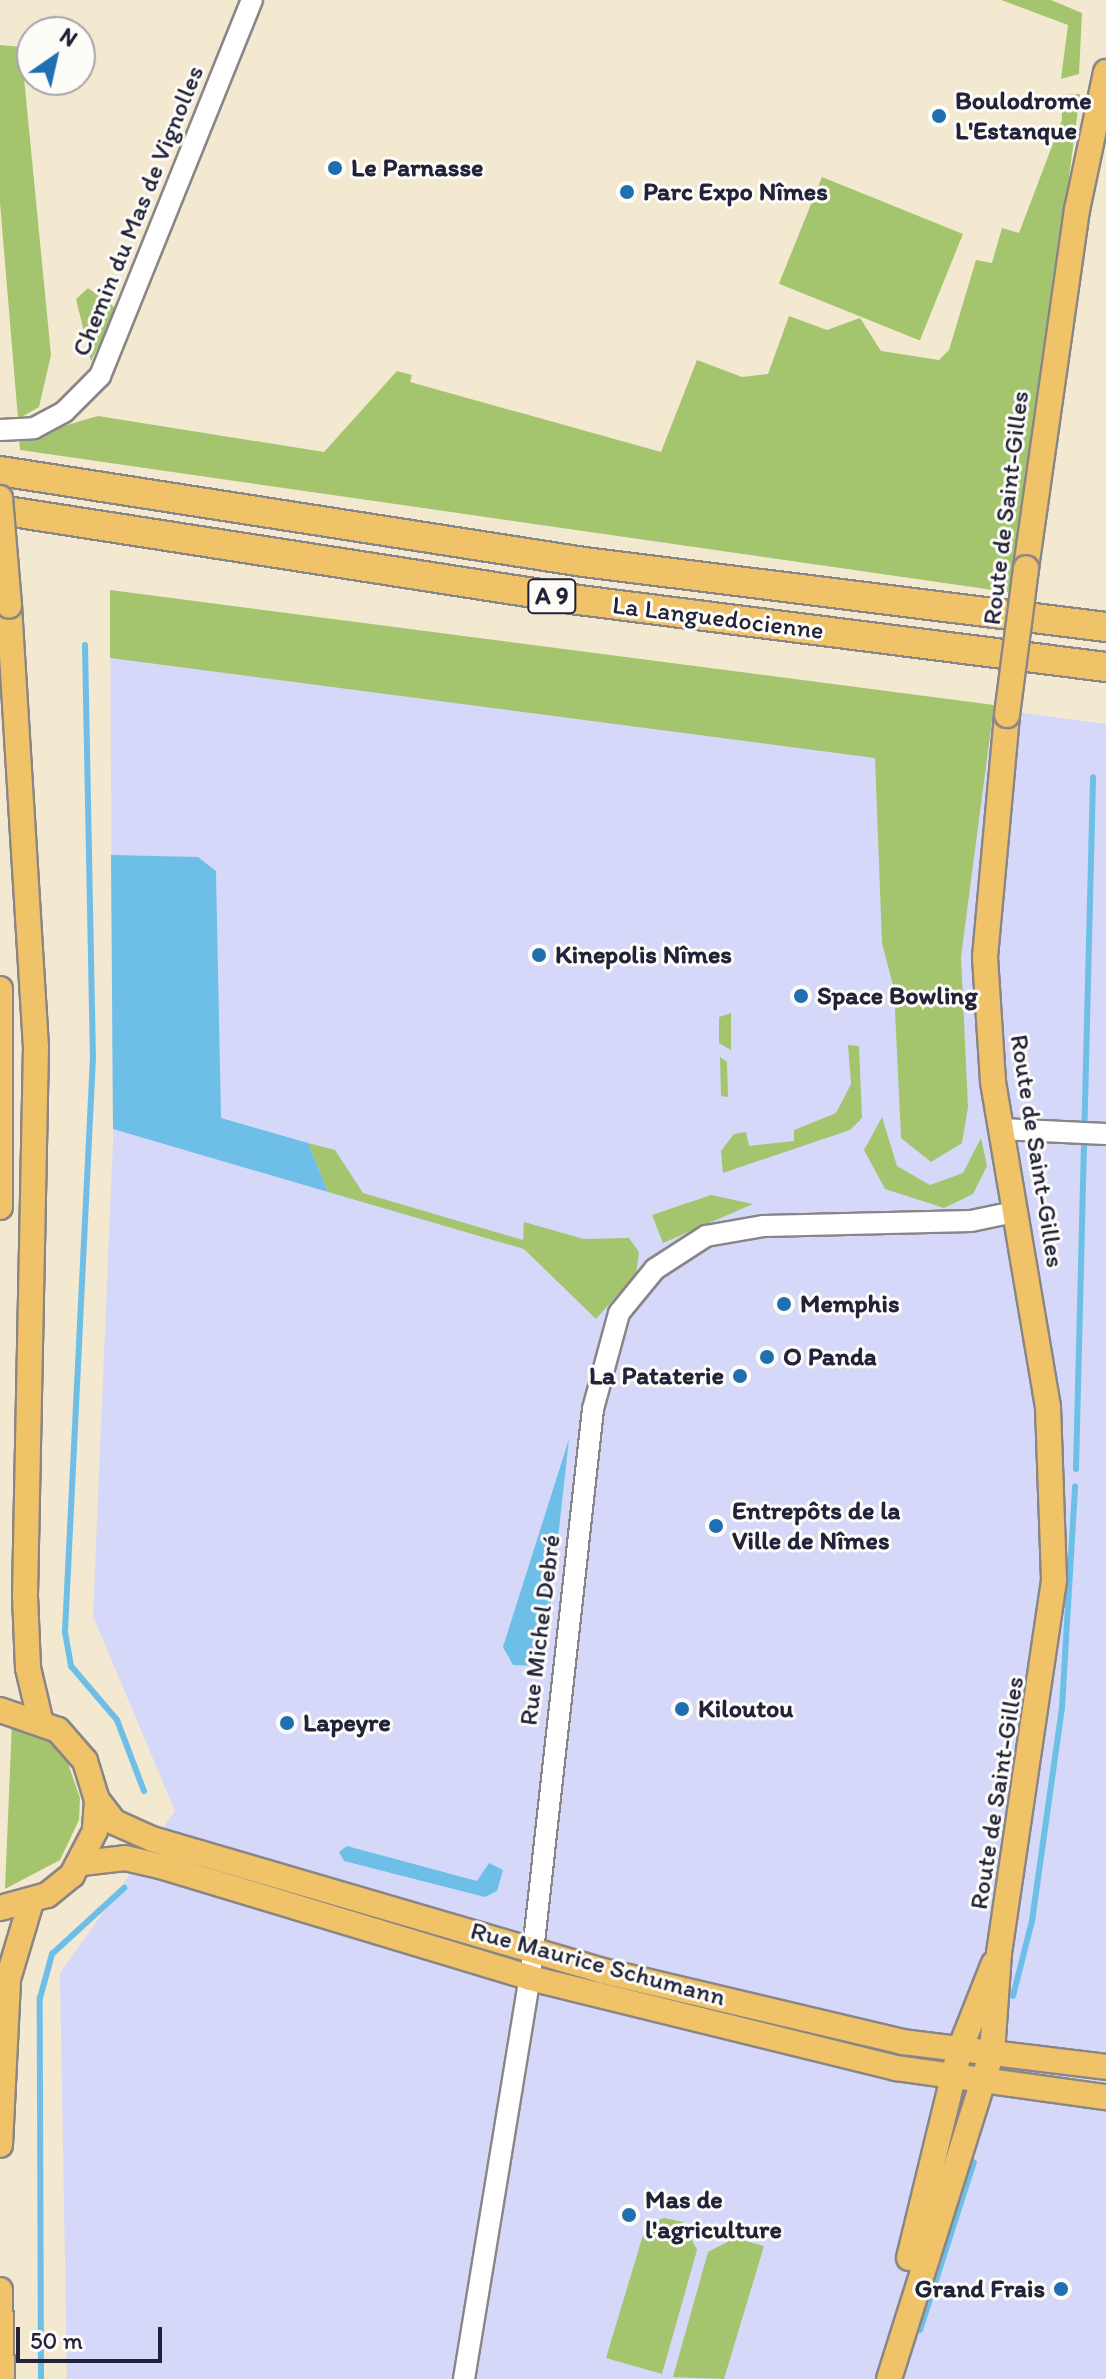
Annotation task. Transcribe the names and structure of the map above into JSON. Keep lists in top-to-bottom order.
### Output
{
  "streets": {
    "highway": ["A 9", "La Languedocienne"],
    "main road": ["Route de Saint-Gilles", "Rue Maurice Schumann"],
    "street": ["Chemin du Mas de Vignolles", "Rue Michel Debré"]
  },
  "crossings": [
    ["Route de Saint-Gilles", "Rue Michel Debré"],
    ["Route de Saint-Gilles", "Rue Maurice Schumann"],
    ["Rue Michel Debré", "Rue Maurice Schumann"]
  ],
  "places": [
    "Boulodrome L'Estanque",
    "Le Parnasse",
    "Parc Expo Nîmes",
    "Kinepolis Nîmes",
    "Space Bowling",
    "Memphis",
    "O Panda",
    "La Pataterie",
    "Entrepôts de la Ville de Nîmes",
    "Kiloutou",
    "Lapeyre",
    "Mas de l'agriculture",
    "Grand Frais"
  ],
  "scale_bar": "50 m",
  "north": "top right"
}
